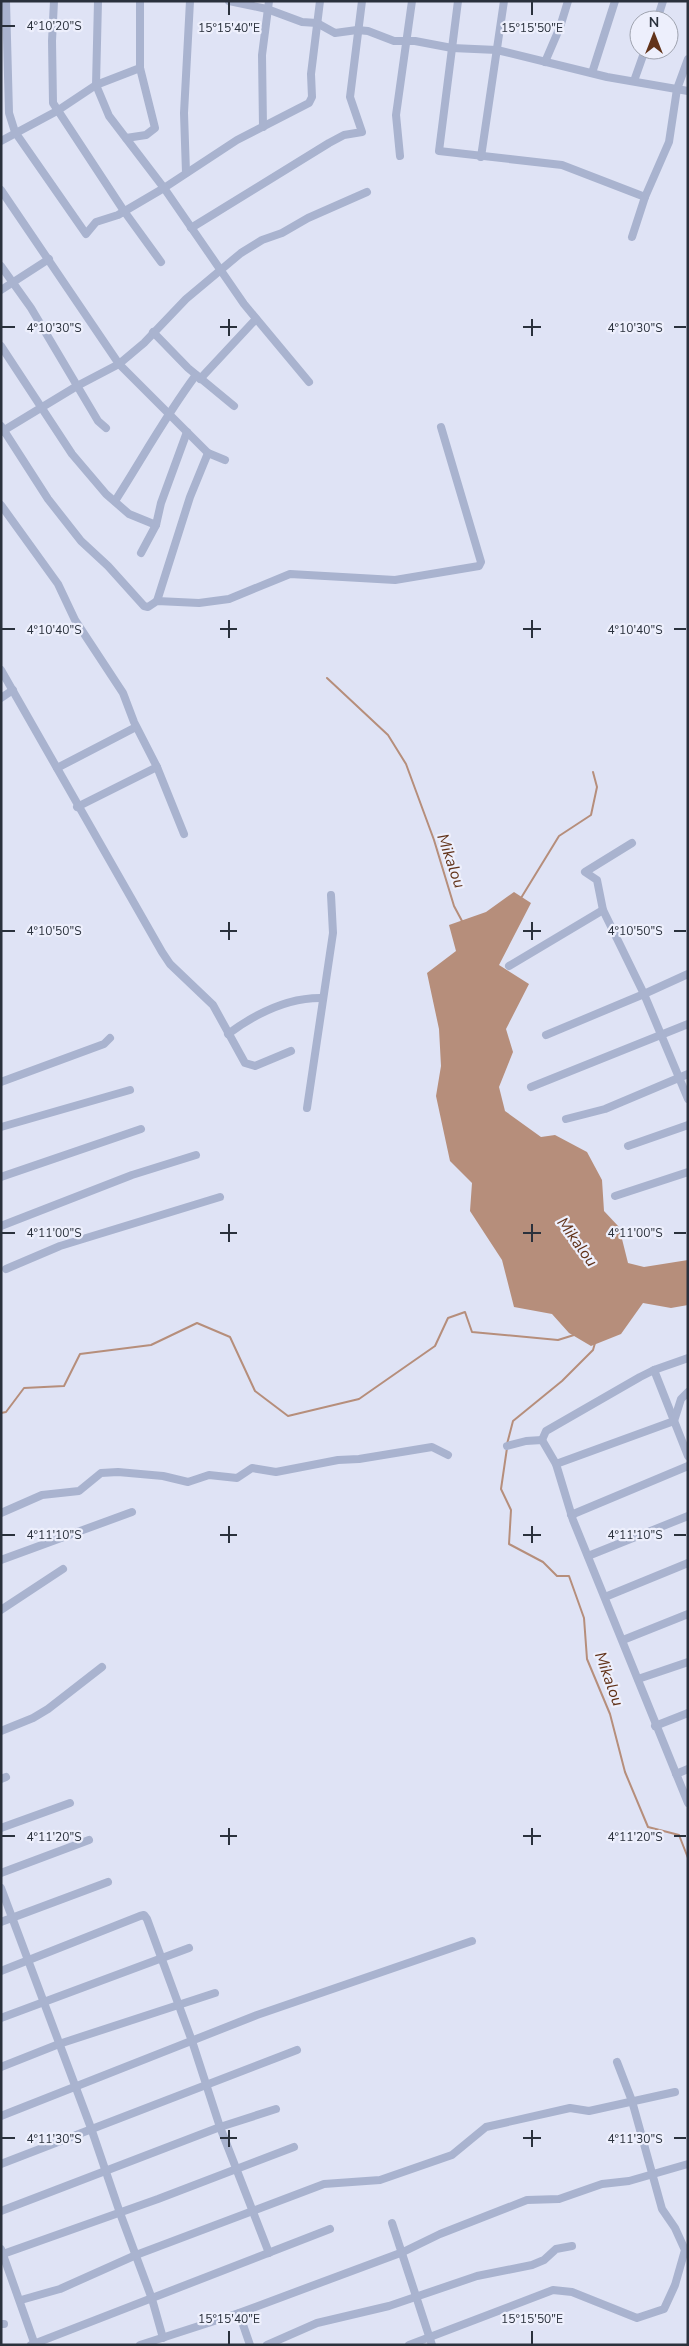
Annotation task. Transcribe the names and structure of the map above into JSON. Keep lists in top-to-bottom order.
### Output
{
  "water": ["Mikalou"],
  "north": "top",
  "coordinates": [
    "4°10'20\"S",
    "15°15'40\"E",
    "15°15'50\"E",
    "4°10'30\"S",
    "4°10'40\"S",
    "4°10'50\"S",
    "4°11'00\"S",
    "4°11'10\"S",
    "4°11'20\"S",
    "4°11'30\"S"
  ]
}
